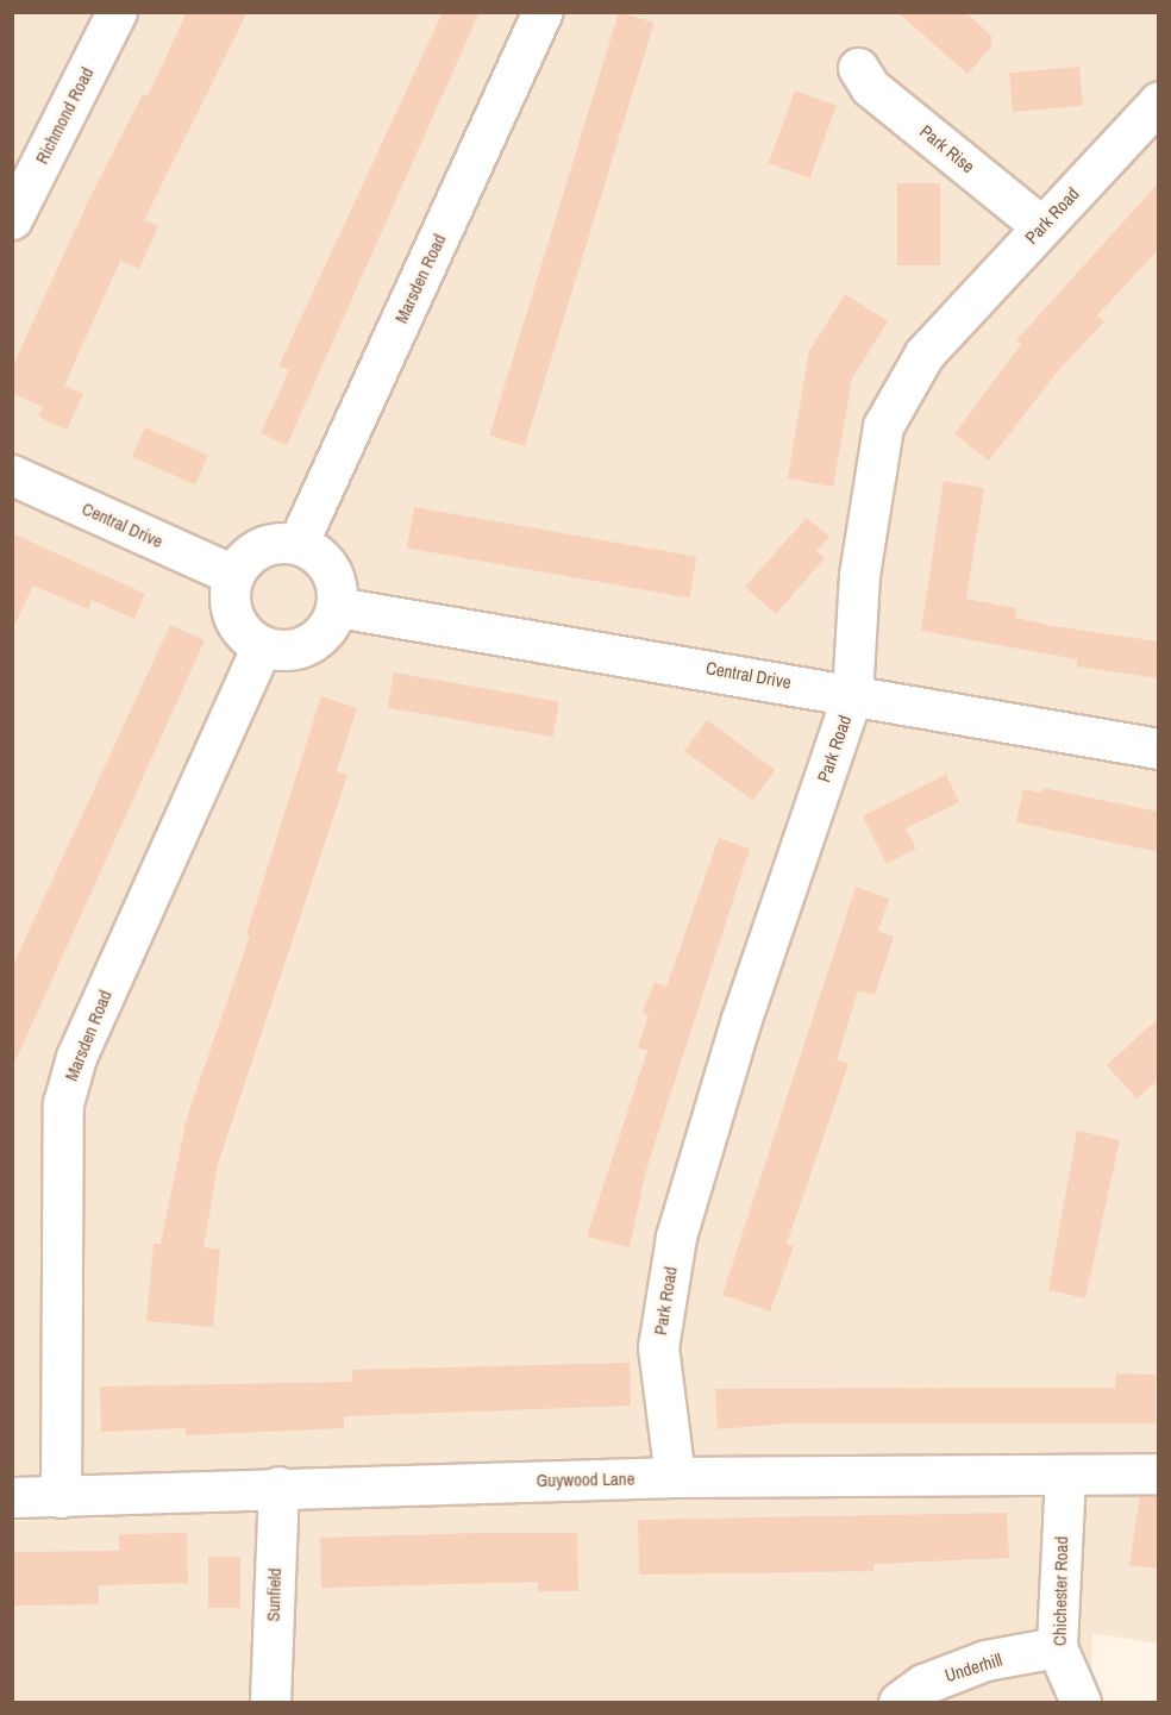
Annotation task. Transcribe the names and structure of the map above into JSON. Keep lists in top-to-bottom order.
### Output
{
  "streets": {
    "street": [
      "Richmond Road",
      "Park Rise",
      "Park Road",
      "Marsden Road",
      "Central Drive",
      "Guywood Lane",
      "Chichester Road",
      "Sunfield",
      "Underhill"
    ]
  },
  "crossings": [
    ["Park Rise", "Park Road"],
    ["Park Road", "Central Drive"],
    ["Park Road", "Guywood Lane"],
    ["Marsden Road", "Central Drive"],
    ["Marsden Road", "Guywood Lane"],
    ["Guywood Lane", "Chichester Road"],
    ["Guywood Lane", "Sunfield"],
    ["Chichester Road", "Underhill"]
  ]
}
